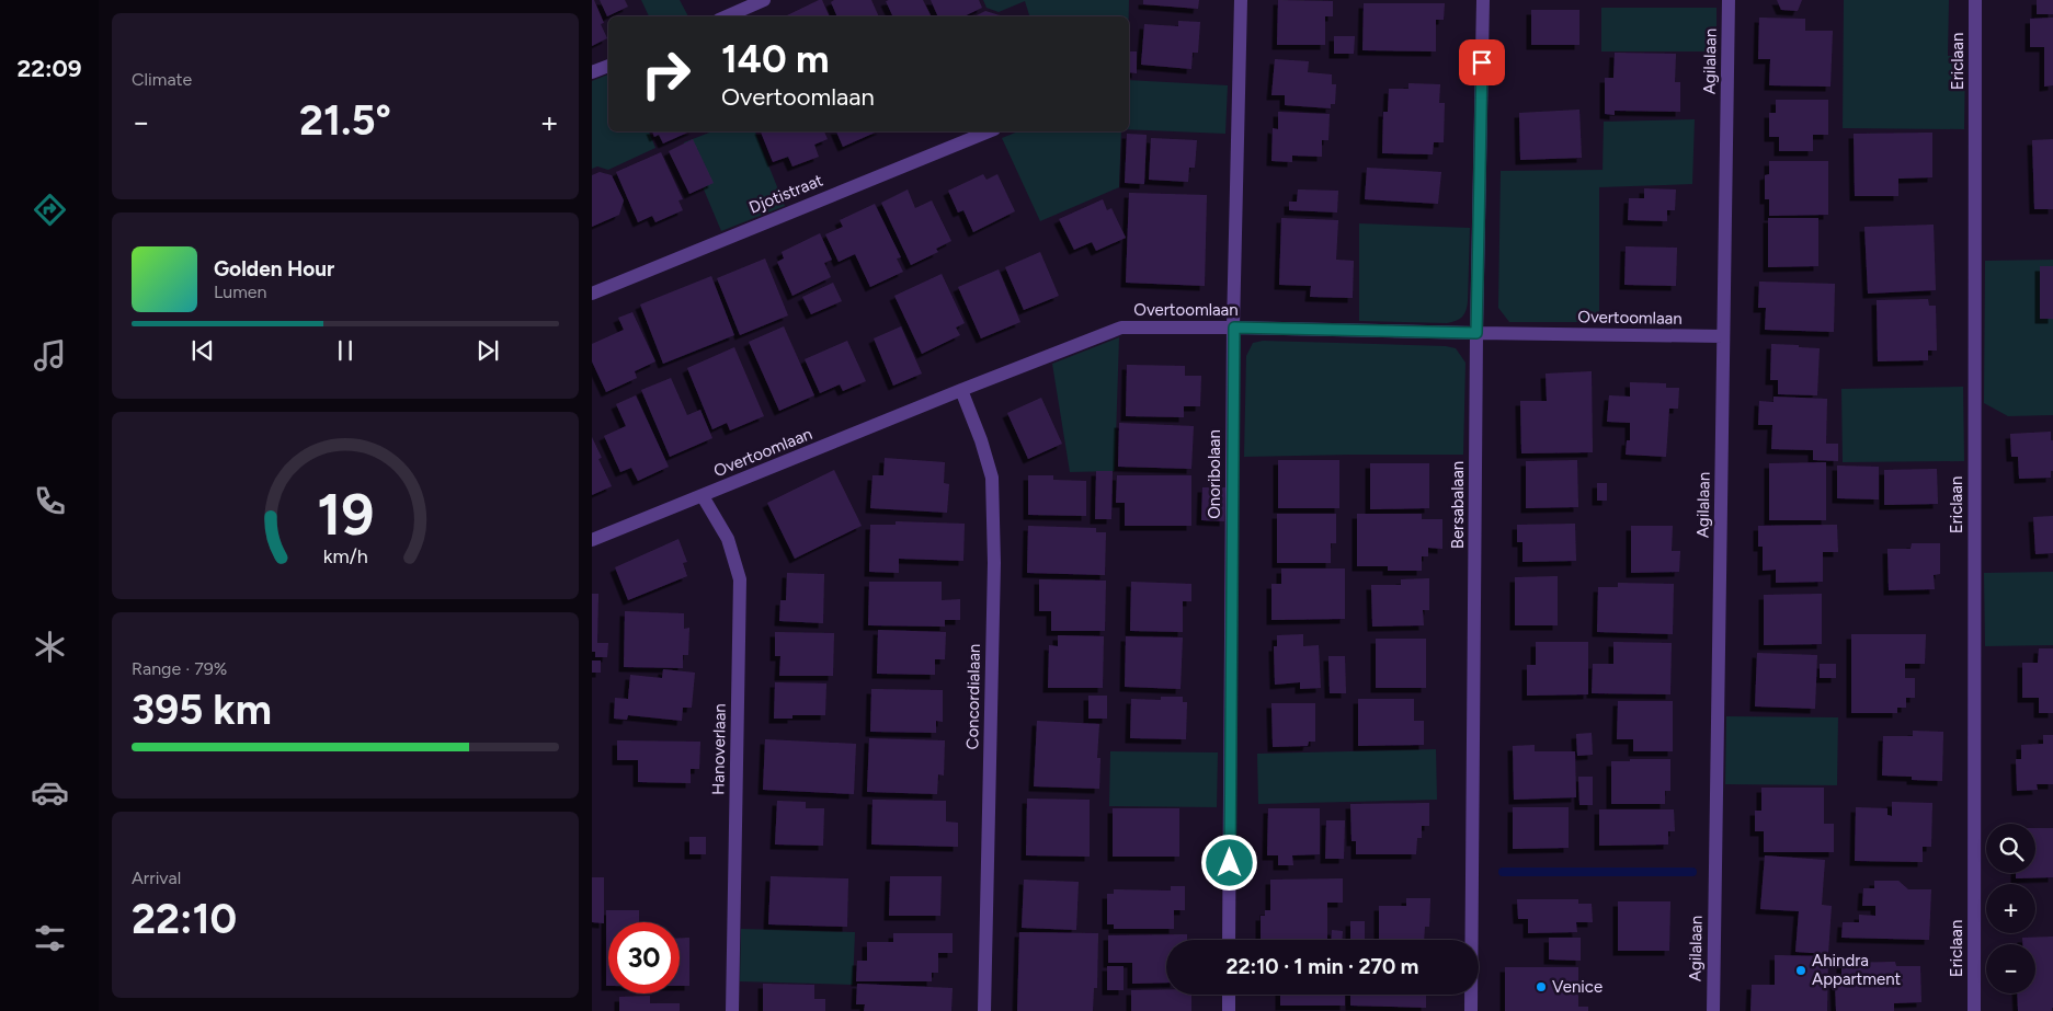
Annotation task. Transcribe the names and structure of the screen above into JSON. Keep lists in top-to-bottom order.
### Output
{
  "streets": {
    "street": [
      "Agilalaan",
      "Ericlaan",
      "Djotistraat",
      "Overtoomlaan",
      "Onoribolaan",
      "Bersabalaan",
      "Concordialaan",
      "Hanoverlaan"
    ]
  },
  "crossings": [
    ["Agilalaan", "Overtoomlaan"],
    ["Overtoomlaan", "Onoribolaan"],
    ["Overtoomlaan", "Bersabalaan"],
    ["Overtoomlaan", "Concordialaan"],
    ["Overtoomlaan", "Hanoverlaan"]
  ],
  "places": ["Ahindra Appartment", "Venice"],
  "page": {
    "tabs": "22:09",
    "tile": [
      "Climate",
      ["Range · 79%", "395 km"],
      ["Arrival", "22:10"]
    ],
    "turn": ["140 m", "Overtoomlaan"],
    "heat": ["−", "21.5°", "+"],
    "song": ["Golden Hour", "Lumen"],
    "map_buttons": ["+", "−"],
    "limit": "30",
    "trip": "22:10 · 1 min · 270 m",
    "gauge": ["19", "km/h"]
  }
}
